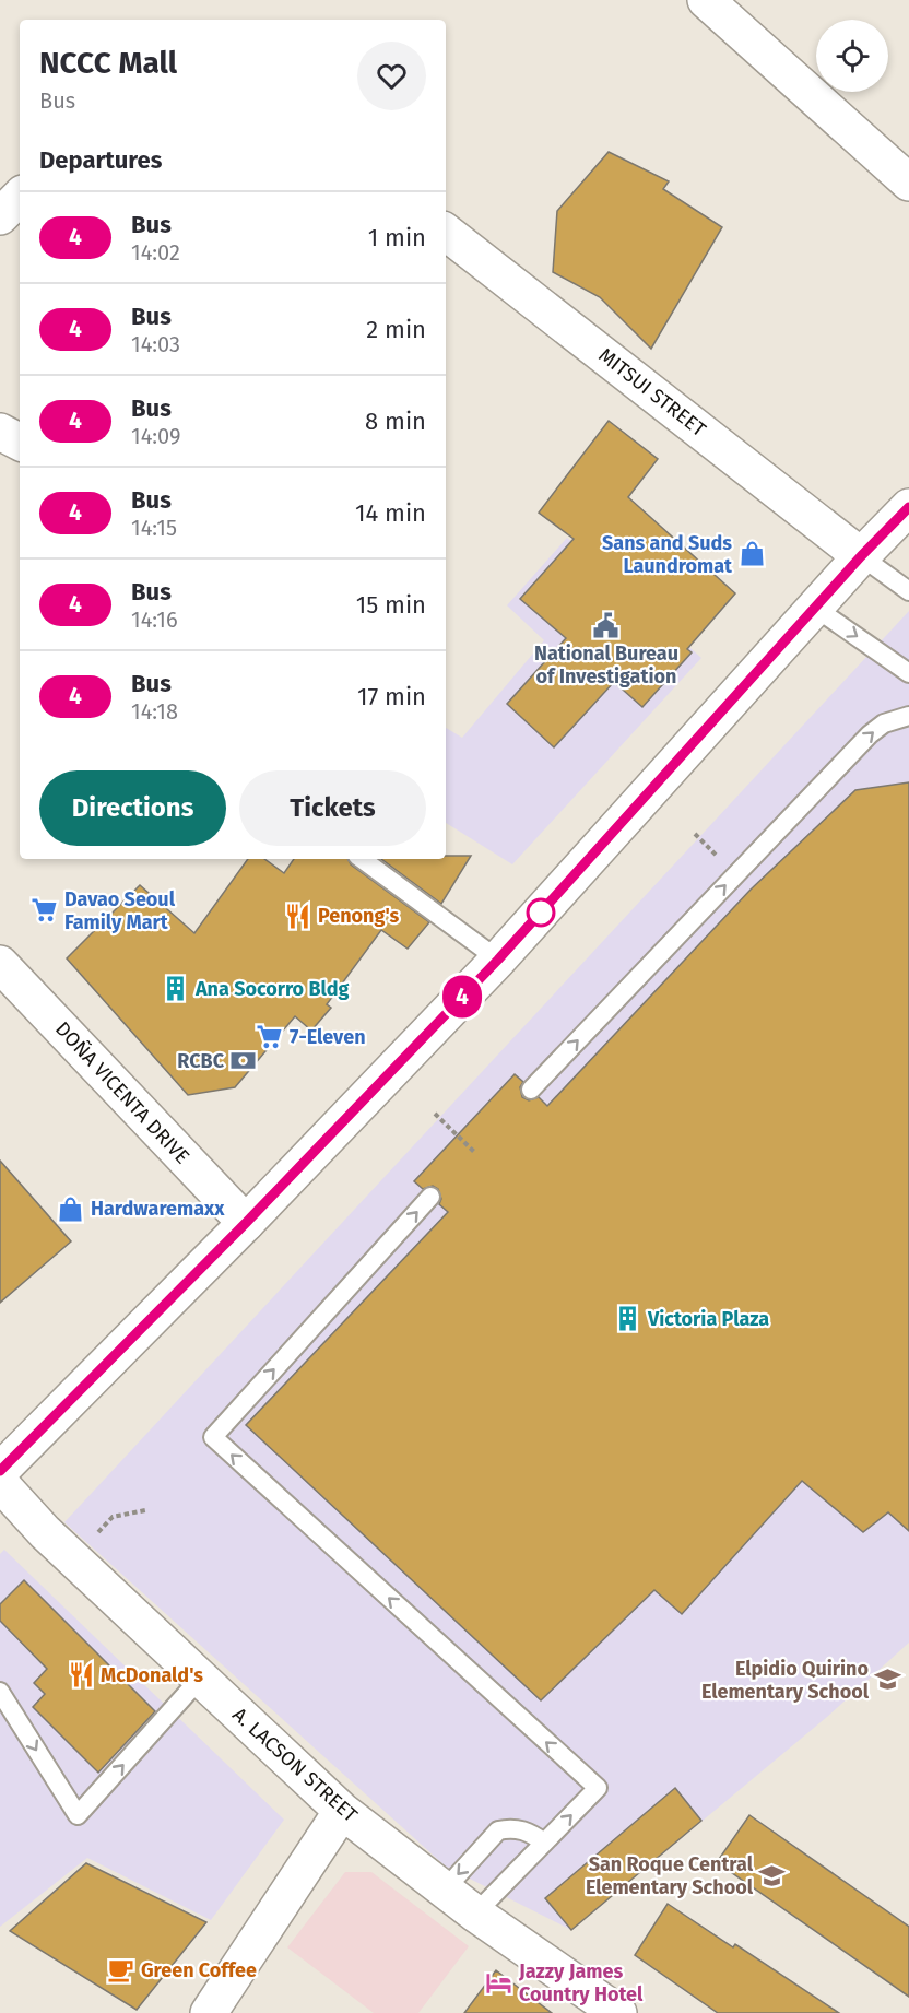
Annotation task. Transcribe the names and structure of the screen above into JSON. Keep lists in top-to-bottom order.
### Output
{
  "streets": {
    "street": ["MITSUI STREET", "DOÑA VICENTA DRIVE", "A. LACSON STREET"]
  },
  "places": {
    "shop": ["Sans and Suds Laundromat", "Hardwaremaxx"],
    "public building": ["National Bureau of Investigation"],
    "supermarket": ["Davao Seoul Family Mart", "7-Eleven"],
    "restaurant": ["Penong's", "McDonald's"],
    "building": ["Ana Socorro Bldg", "Victoria Plaza"],
    "bank": ["RCBC"],
    "school or university": ["Elpidio Quirino Elementary School", "San Roque Central Elementary School"],
    "cafe": ["Green Coffee"],
    "hotel": ["Jazzy James Country Hotel"]
  },
  "lines": ["bus line 4"],
  "page": {
    "on_map": "4",
    "heading": [
      ["NCCC Mall", "Bus"],
      "Departures"
    ],
    "list": [
      {
        "mark": "4",
        "name": "Bus",
        "note": "14:02",
        "value": "1 min"
      },
      {
        "mark": "4",
        "name": "Bus",
        "note": "14:03",
        "value": "2 min"
      },
      {
        "mark": "4",
        "name": "Bus",
        "note": "14:09",
        "value": "8 min"
      },
      {
        "mark": "4",
        "name": "Bus",
        "note": "14:15",
        "value": "14 min"
      },
      {
        "mark": "4",
        "name": "Bus",
        "note": "14:16",
        "value": "15 min"
      },
      {
        "mark": "4",
        "name": "Bus",
        "note": "14:18",
        "value": "17 min"
      }
    ],
    "buttons": ["Directions", "Tickets"]
  }
}
